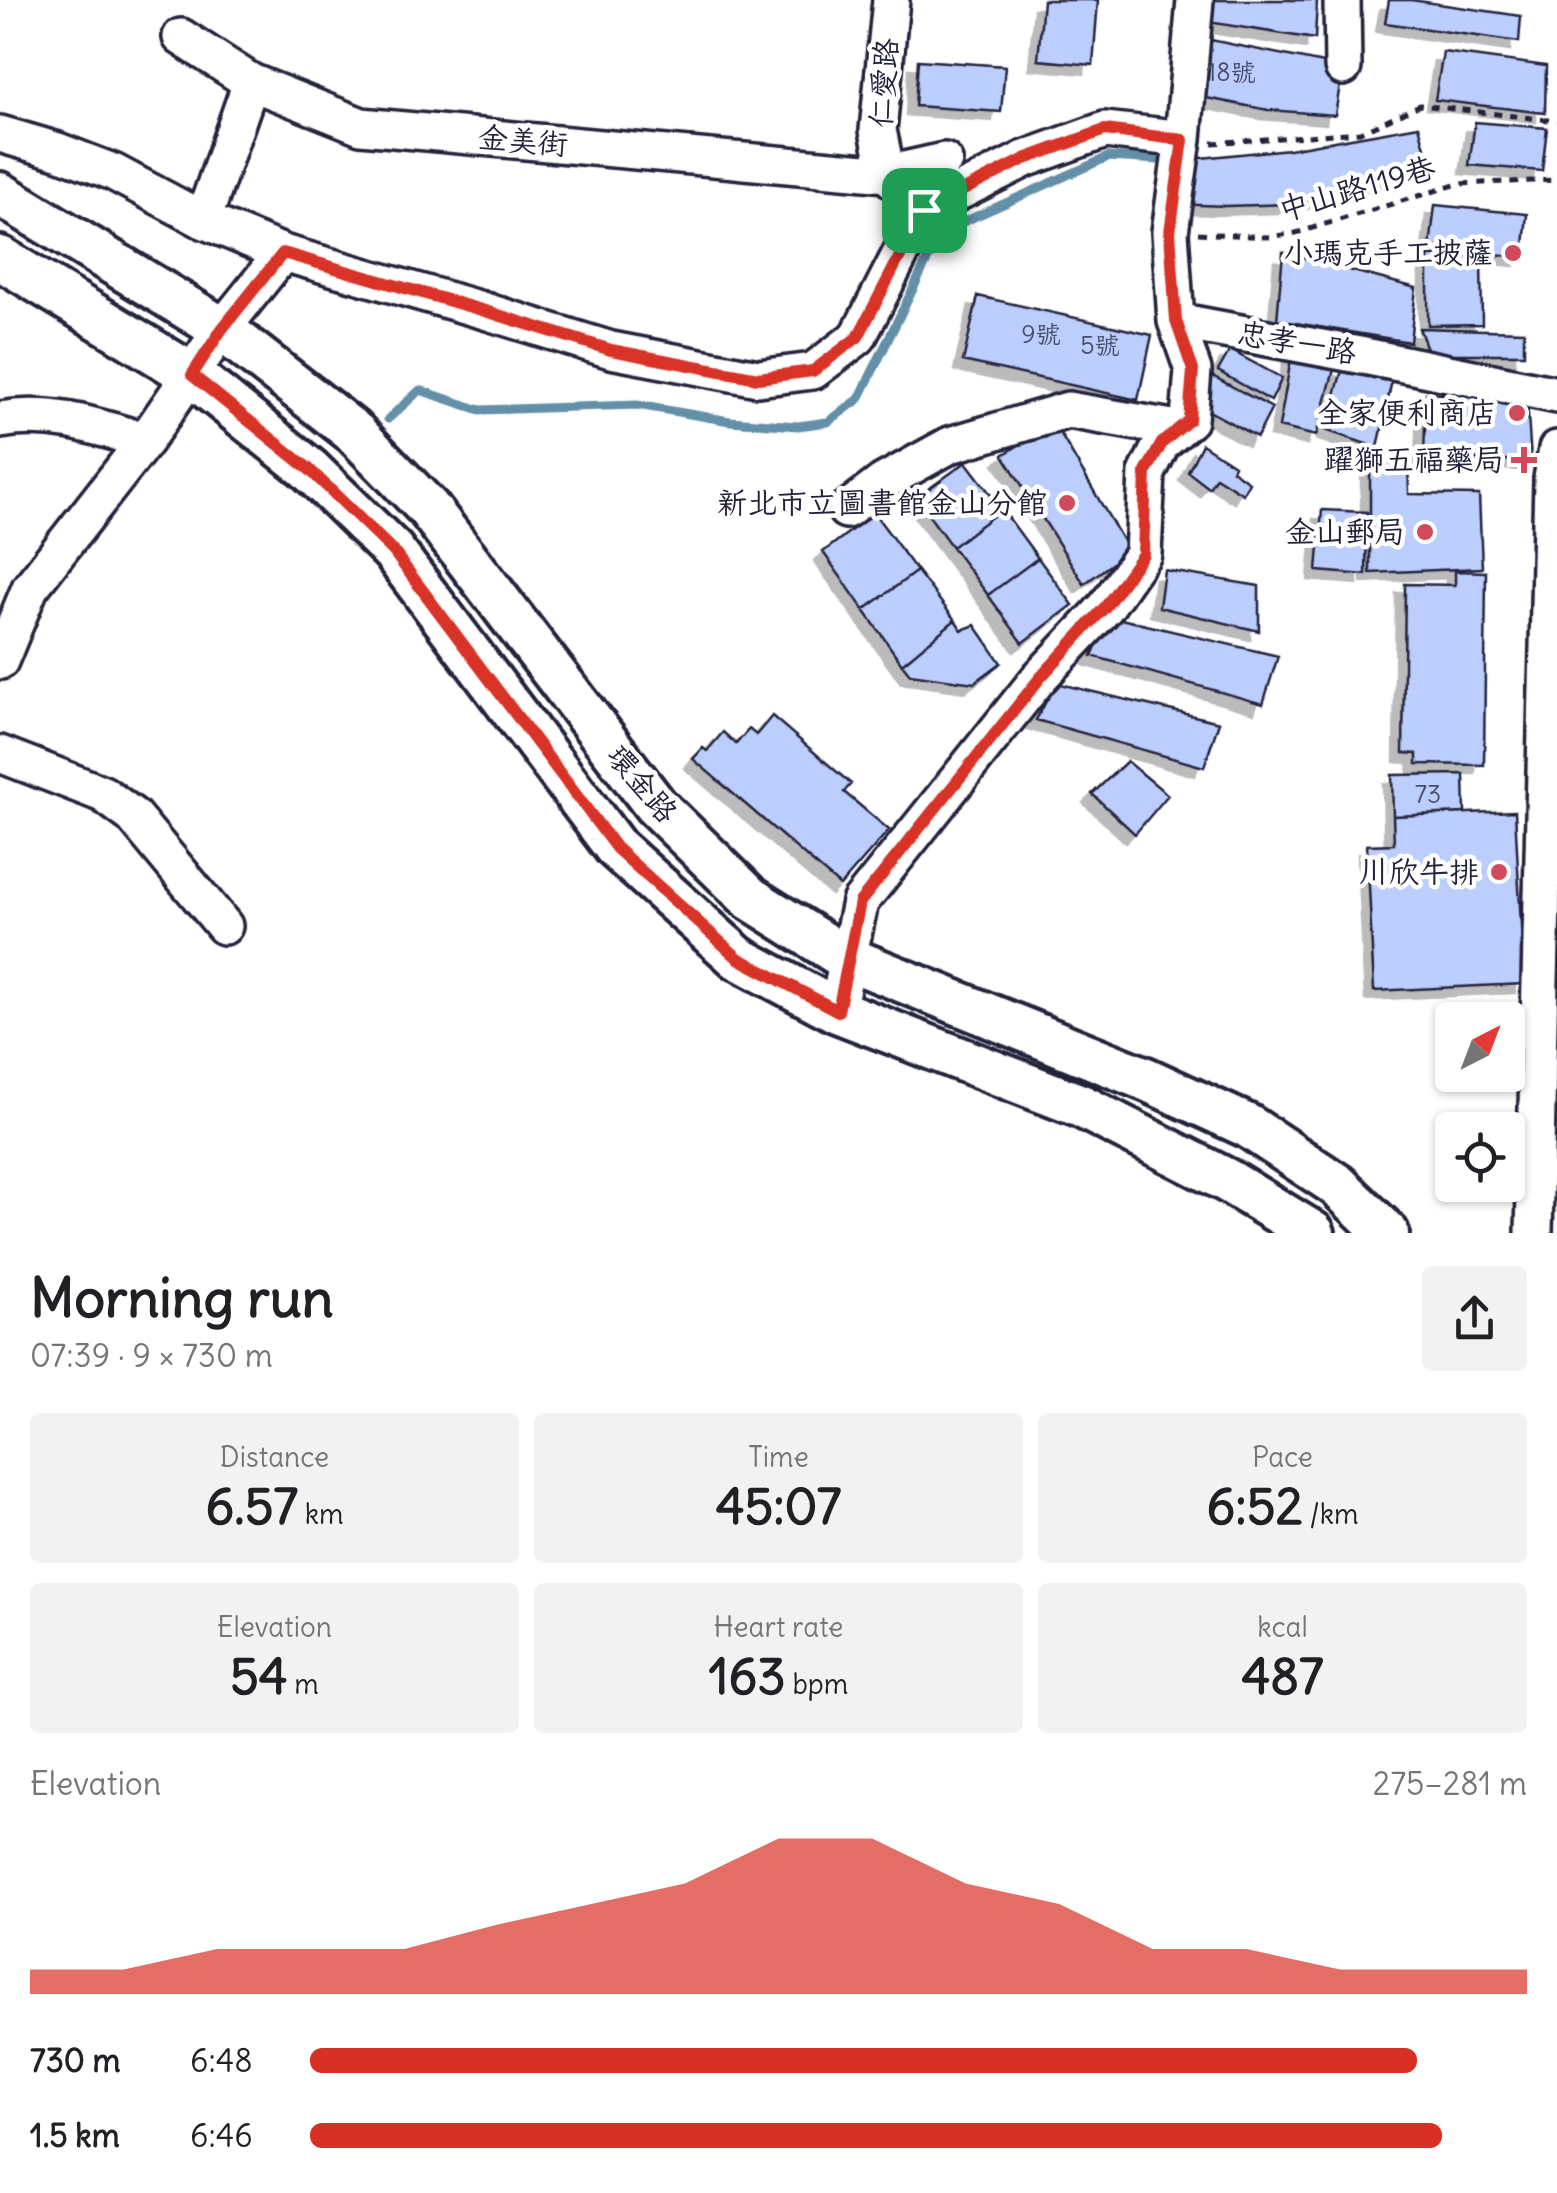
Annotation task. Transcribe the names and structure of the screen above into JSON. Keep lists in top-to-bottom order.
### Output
{
  "streets": {
    "main road": ["環金路"],
    "street": ["仁愛路", "金美街", "忠孝一路"],
    "path": ["中山路119巷"]
  },
  "crossings": [
    ["仁愛路", "金美街"]
  ],
  "places": {
    "other": [
      "小瑪克手工披薩",
      "全家便利商店",
      "新北市立圖書館金山分館",
      "金山郵局",
      "川欣牛排"
    ],
    "health": ["躍獅五福藥局"]
  },
  "house_numbers": [
    "18號",
    "9號",
    "5號",
    "73"
  ],
  "north": "top right",
  "page": {
    "heading": ["Morning run", "07:39 · 9 × 730 m"],
    "stats": [
      ["Distance", "6.57 km"],
      ["Time", "45:07"],
      ["Pace", "6:52 /km"],
      ["Elevation", "54 m"],
      ["Heart rate", "163 bpm"],
      ["kcal", "487"]
    ],
    "chart": ["Elevation", "275–281 m"],
    "list": [
      {
        "name": "730 m",
        "note": "6:48"
      },
      {
        "name": "1.5 km",
        "note": "6:46"
      }
    ]
  }
}
